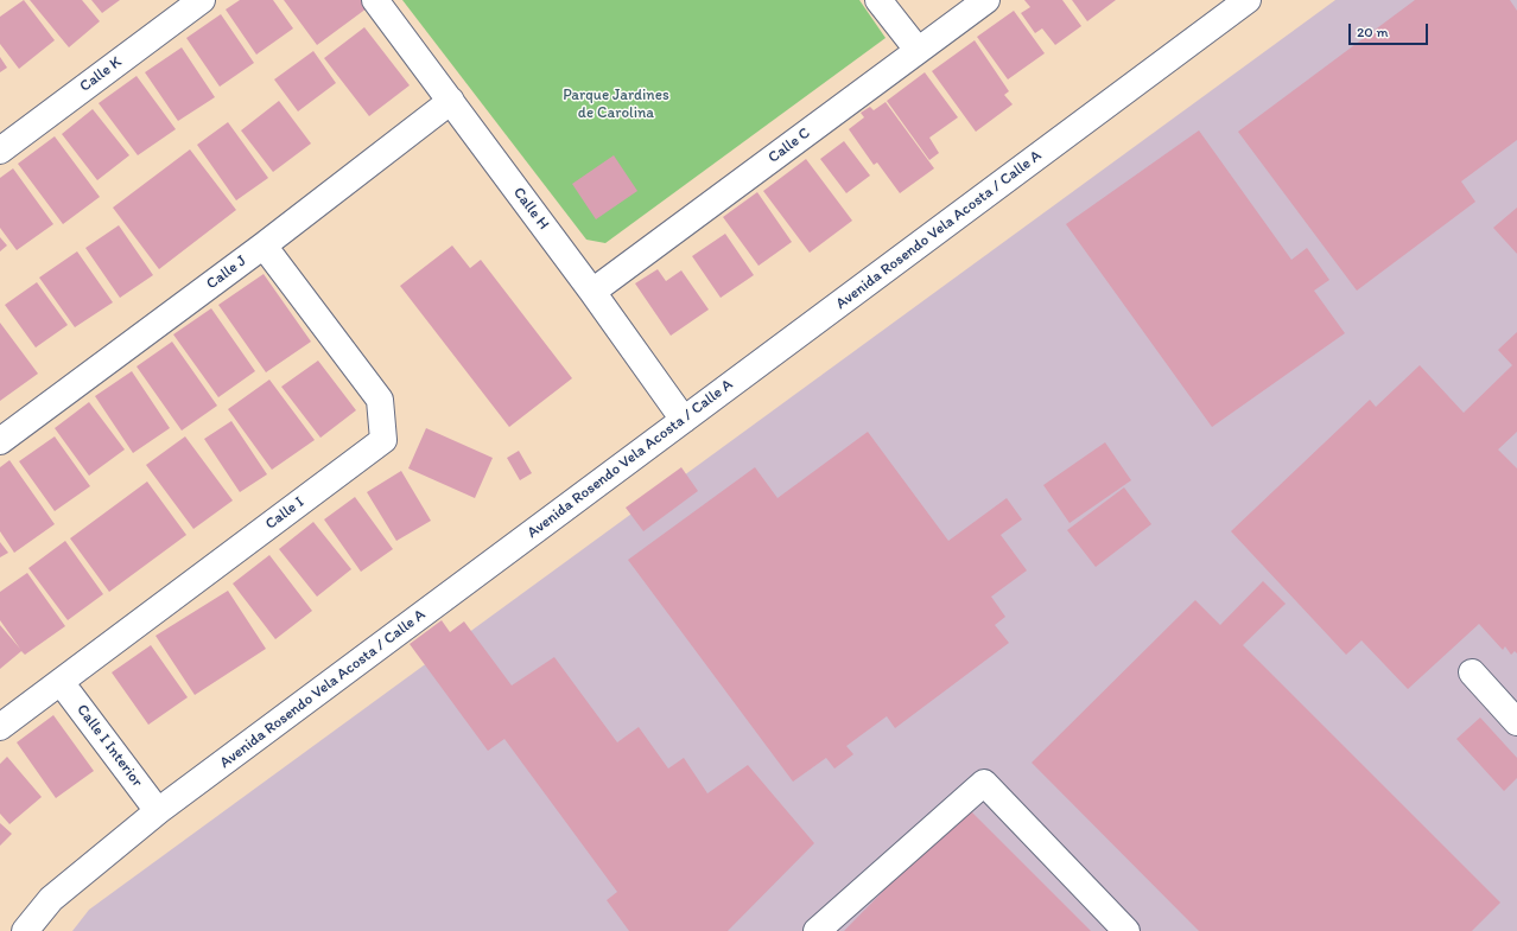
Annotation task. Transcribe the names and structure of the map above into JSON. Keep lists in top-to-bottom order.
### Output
{
  "streets": {
    "street": [
      "Calle K",
      "Calle C",
      "Calle H",
      "Avenida Rosendo Vela Acosta / Calle A",
      "Calle J",
      "Calle I",
      "Calle I Interior"
    ]
  },
  "crossings": [
    ["Calle C", "Calle H"],
    ["Calle H", "Avenida Rosendo Vela Acosta / Calle A"],
    ["Calle H", "Calle J"],
    ["Avenida Rosendo Vela Acosta / Calle A", "Calle I Interior"],
    ["Calle J", "Calle I"],
    ["Calle I", "Calle I Interior"]
  ],
  "parks": ["Parque Jardines de Carolina"],
  "scale_bar": "20 m"
}
